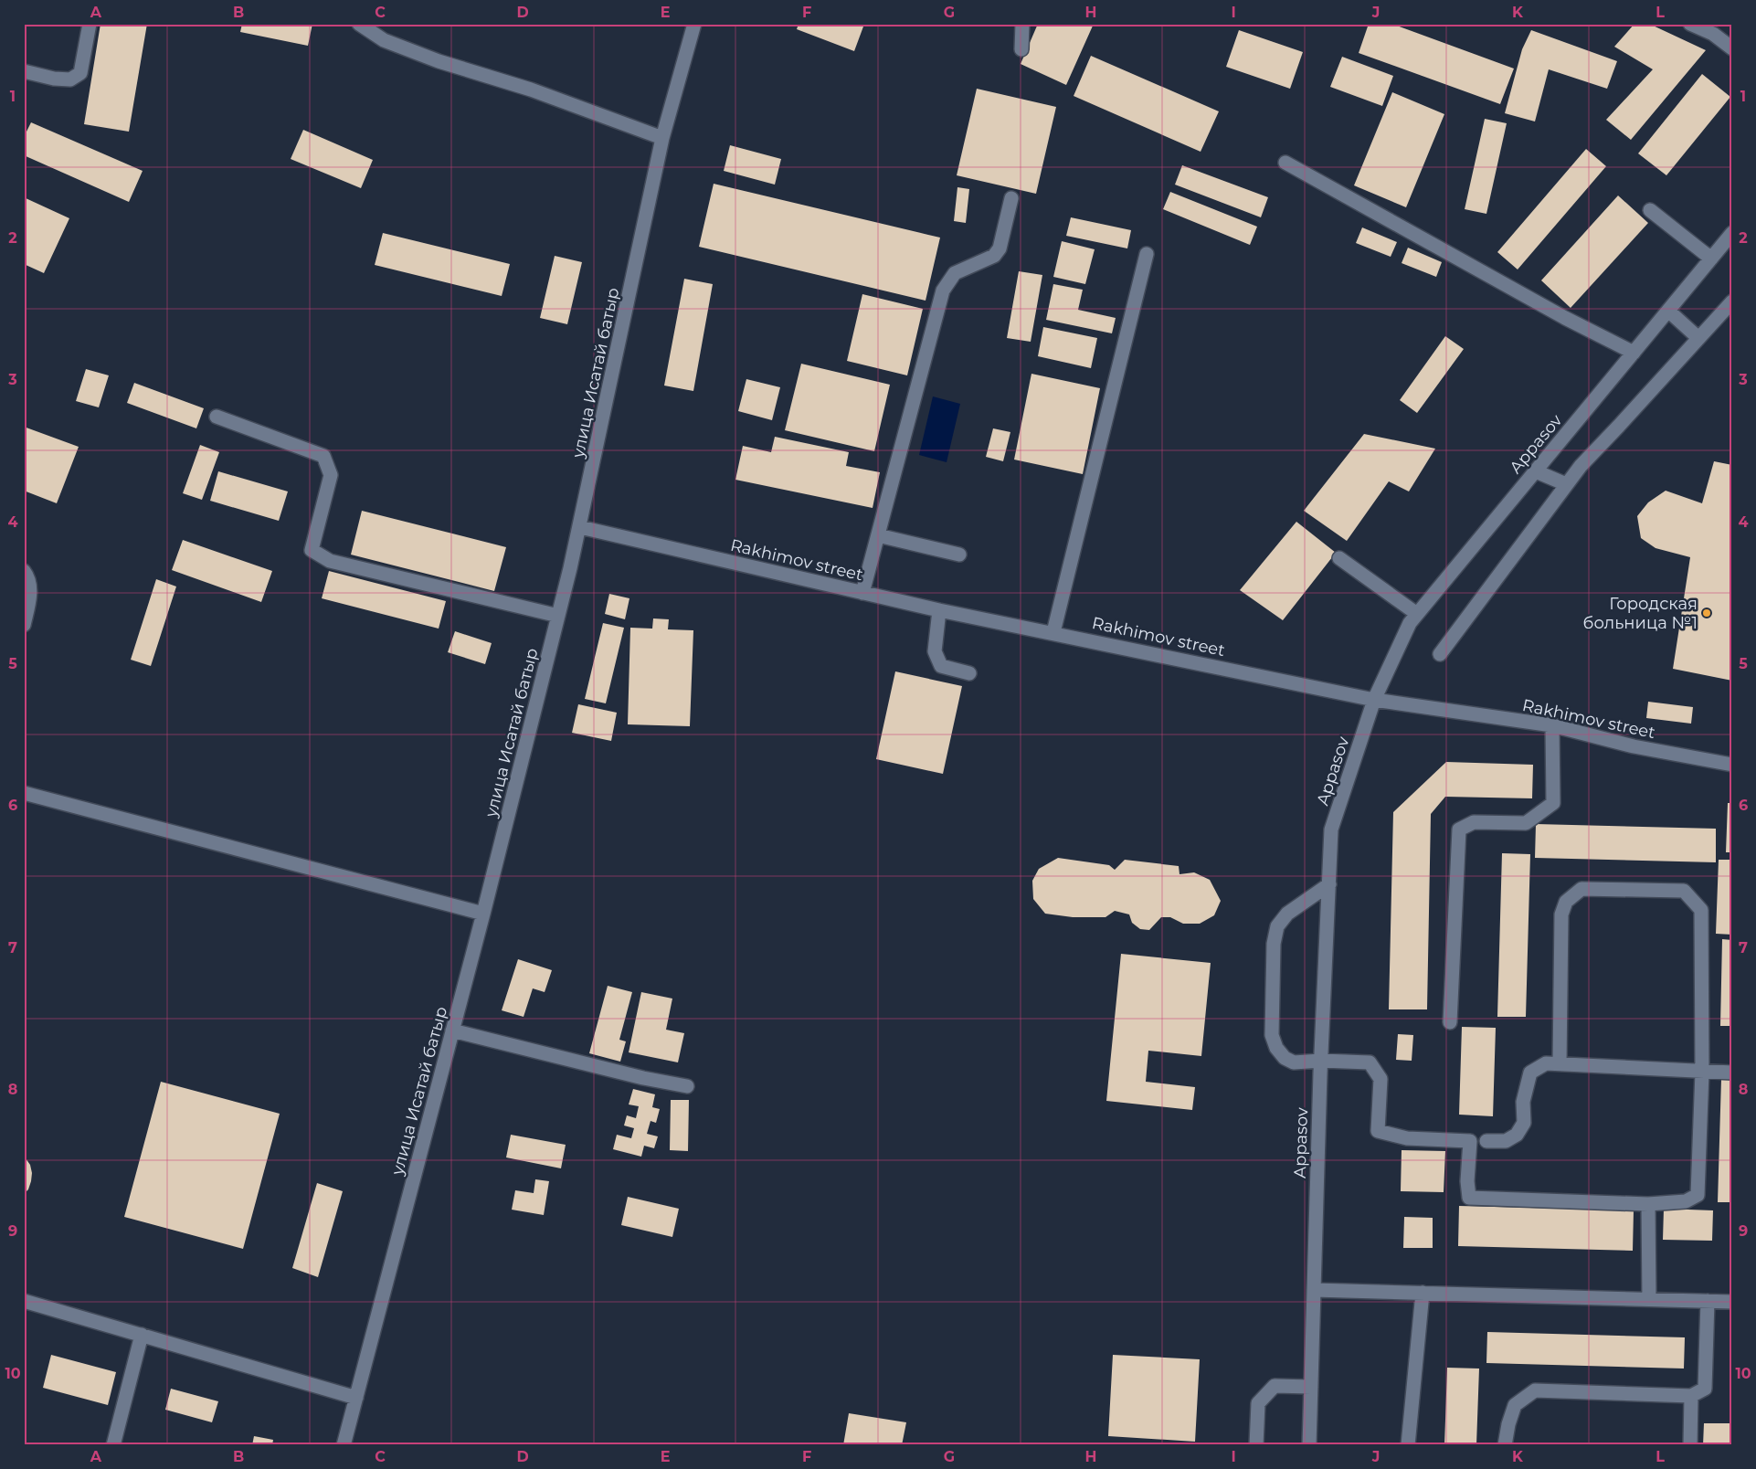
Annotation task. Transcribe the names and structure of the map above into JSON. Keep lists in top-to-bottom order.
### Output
{
  "streets": {
    "street": ["улица Исатай батыр", "Appasov", "Rakhimov street"]
  },
  "crossings": [
    ["улица Исатай батыр", "Rakhimov street"],
    ["Appasov", "Rakhimov street"]
  ],
  "places": ["Городская больница №1"],
  "grid": {
    "columns": [
      "A",
      "B",
      "C",
      "D",
      "E",
      "F",
      "G",
      "H",
      "I",
      "J",
      "K",
      "L"
    ],
    "rows": [
      "1",
      "2",
      "3",
      "4",
      "5",
      "6",
      "7",
      "8",
      "9",
      "10"
    ]
  }
}
